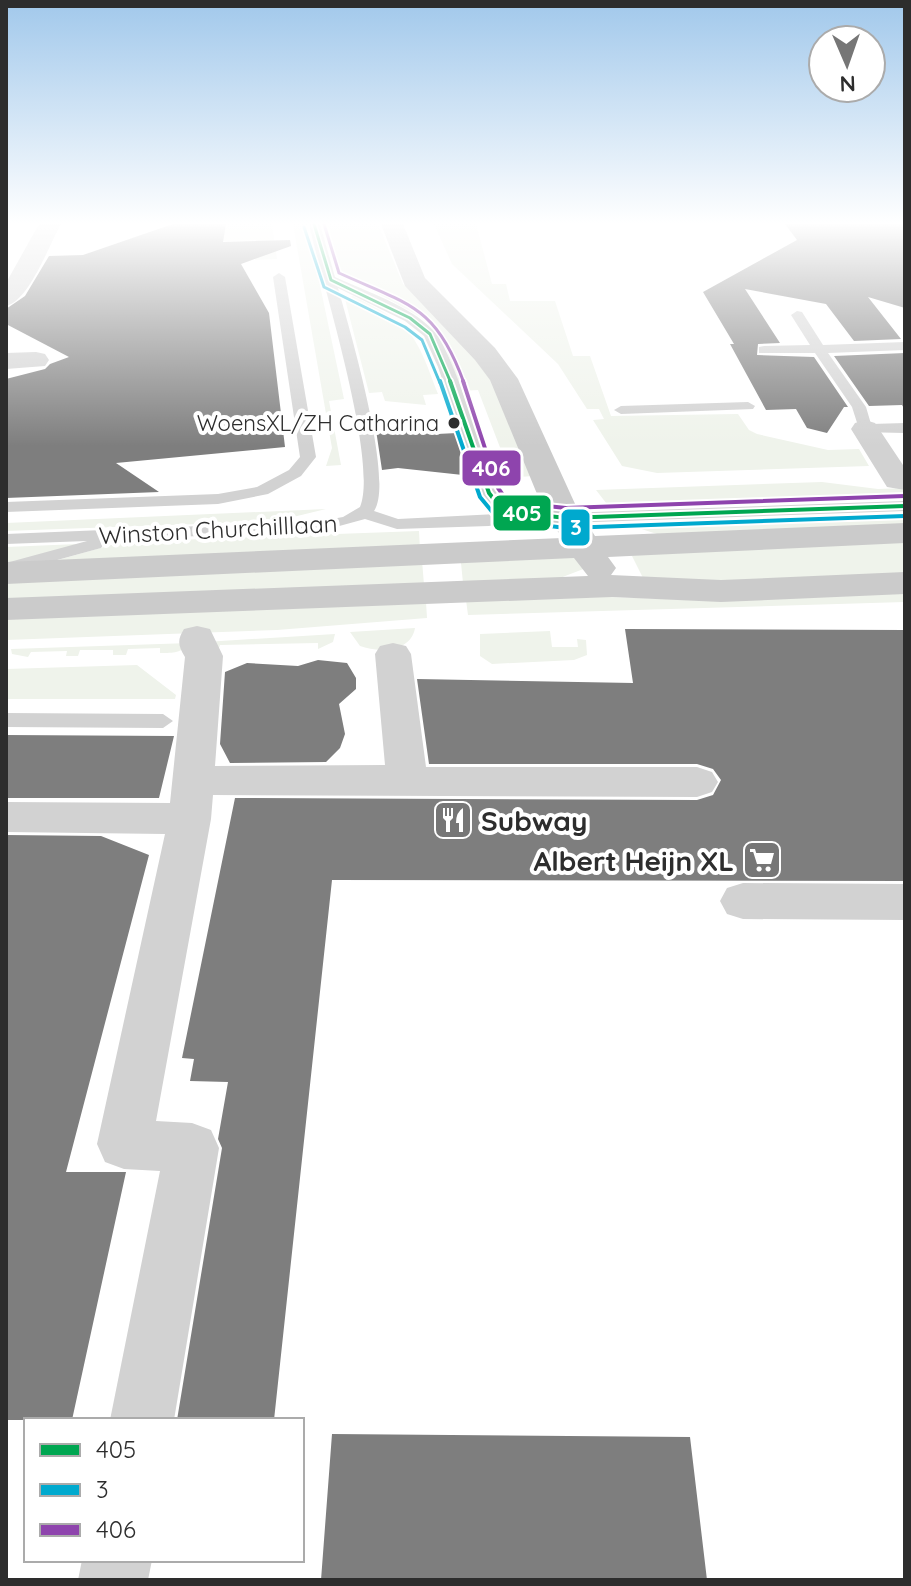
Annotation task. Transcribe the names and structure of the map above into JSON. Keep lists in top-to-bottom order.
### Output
{
  "streets": {
    "main road": ["Winston Churchilllaan"]
  },
  "places": {
    "other": ["WoensXL/ZH Catharina"],
    "restaurant": ["Subway"],
    "supermarket": ["Albert Heijn XL"]
  },
  "lines": ["transit line 405", "transit line 3", "transit line 406"],
  "legend": ["405", "3", "406"],
  "north": "bottom"
}
